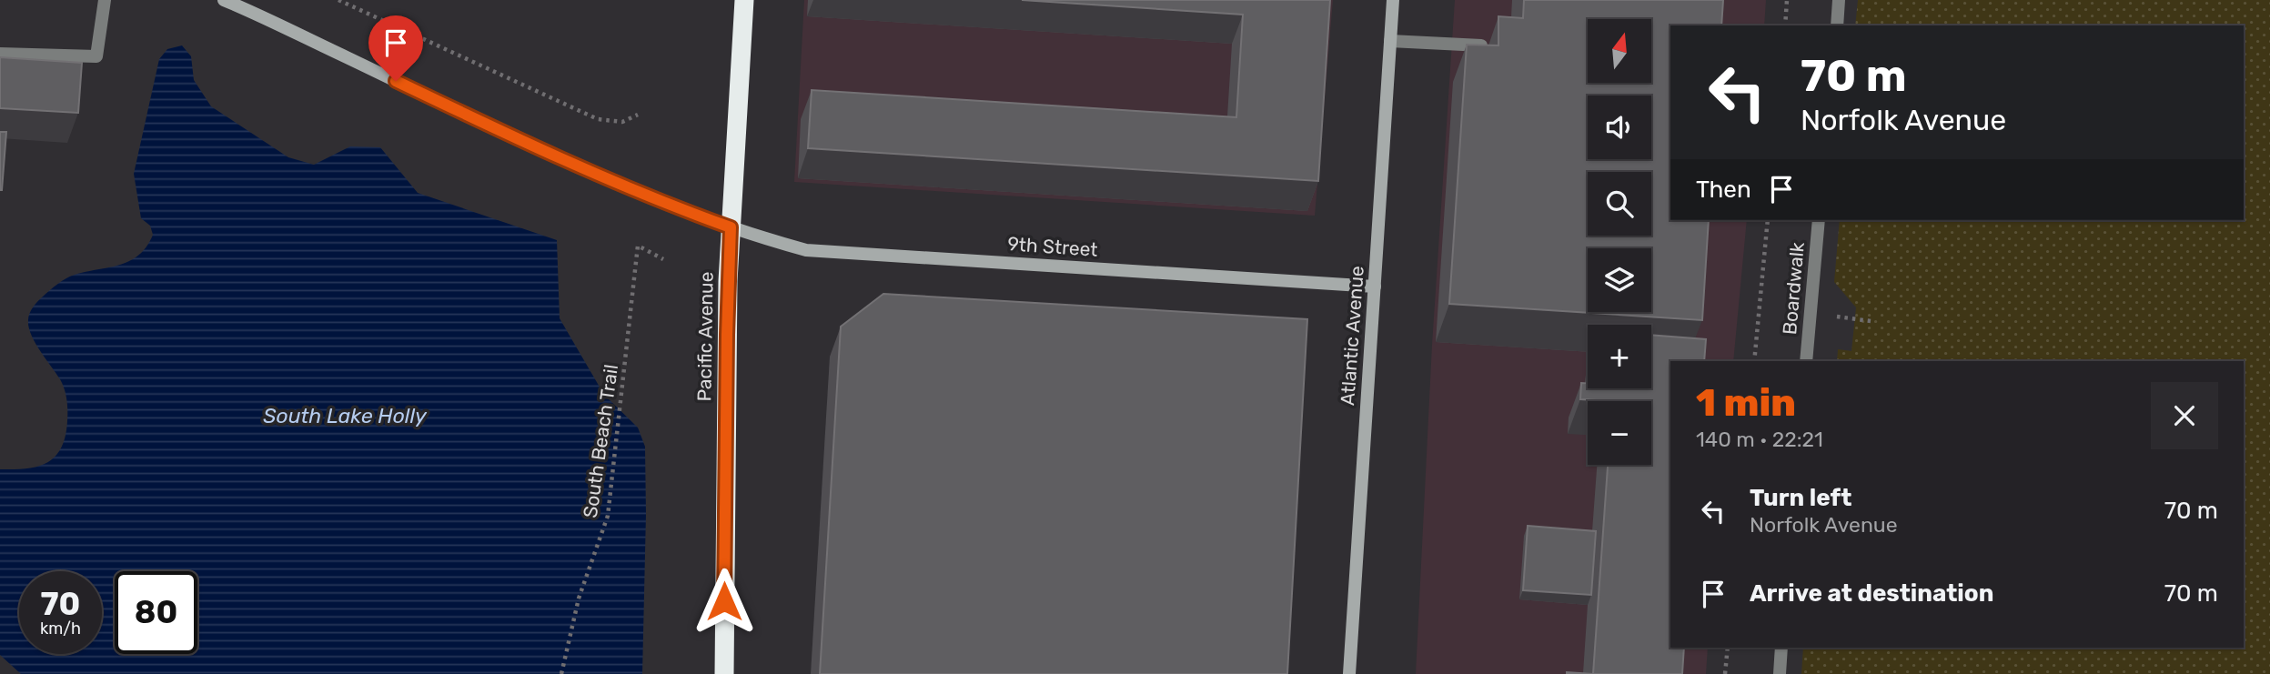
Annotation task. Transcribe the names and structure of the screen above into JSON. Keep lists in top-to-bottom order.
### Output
{
  "streets": {
    "highway": ["Pacific Avenue"],
    "main road": ["9th Street", "Atlantic Avenue"],
    "street": ["Boardwalk"],
    "path": ["South Beach Trail"]
  },
  "crossings": [
    ["9th Street", "Atlantic Avenue"],
    ["9th Street", "Pacific Avenue"]
  ],
  "water": ["South Lake Holly"],
  "north": "top",
  "page": {
    "map_buttons": ["+", "−"],
    "turn": ["70 m", "Norfolk Avenue"],
    "then": "Then",
    "heading": ["1 min", "140 m · 22:21"],
    "list": [
      {
        "name": "Turn left",
        "note": "Norfolk Avenue",
        "value": "70 m"
      },
      {
        "name": "Arrive at destination",
        "value": "70 m"
      }
    ],
    "speed": "70 km/h",
    "limit": "80"
  }
}
